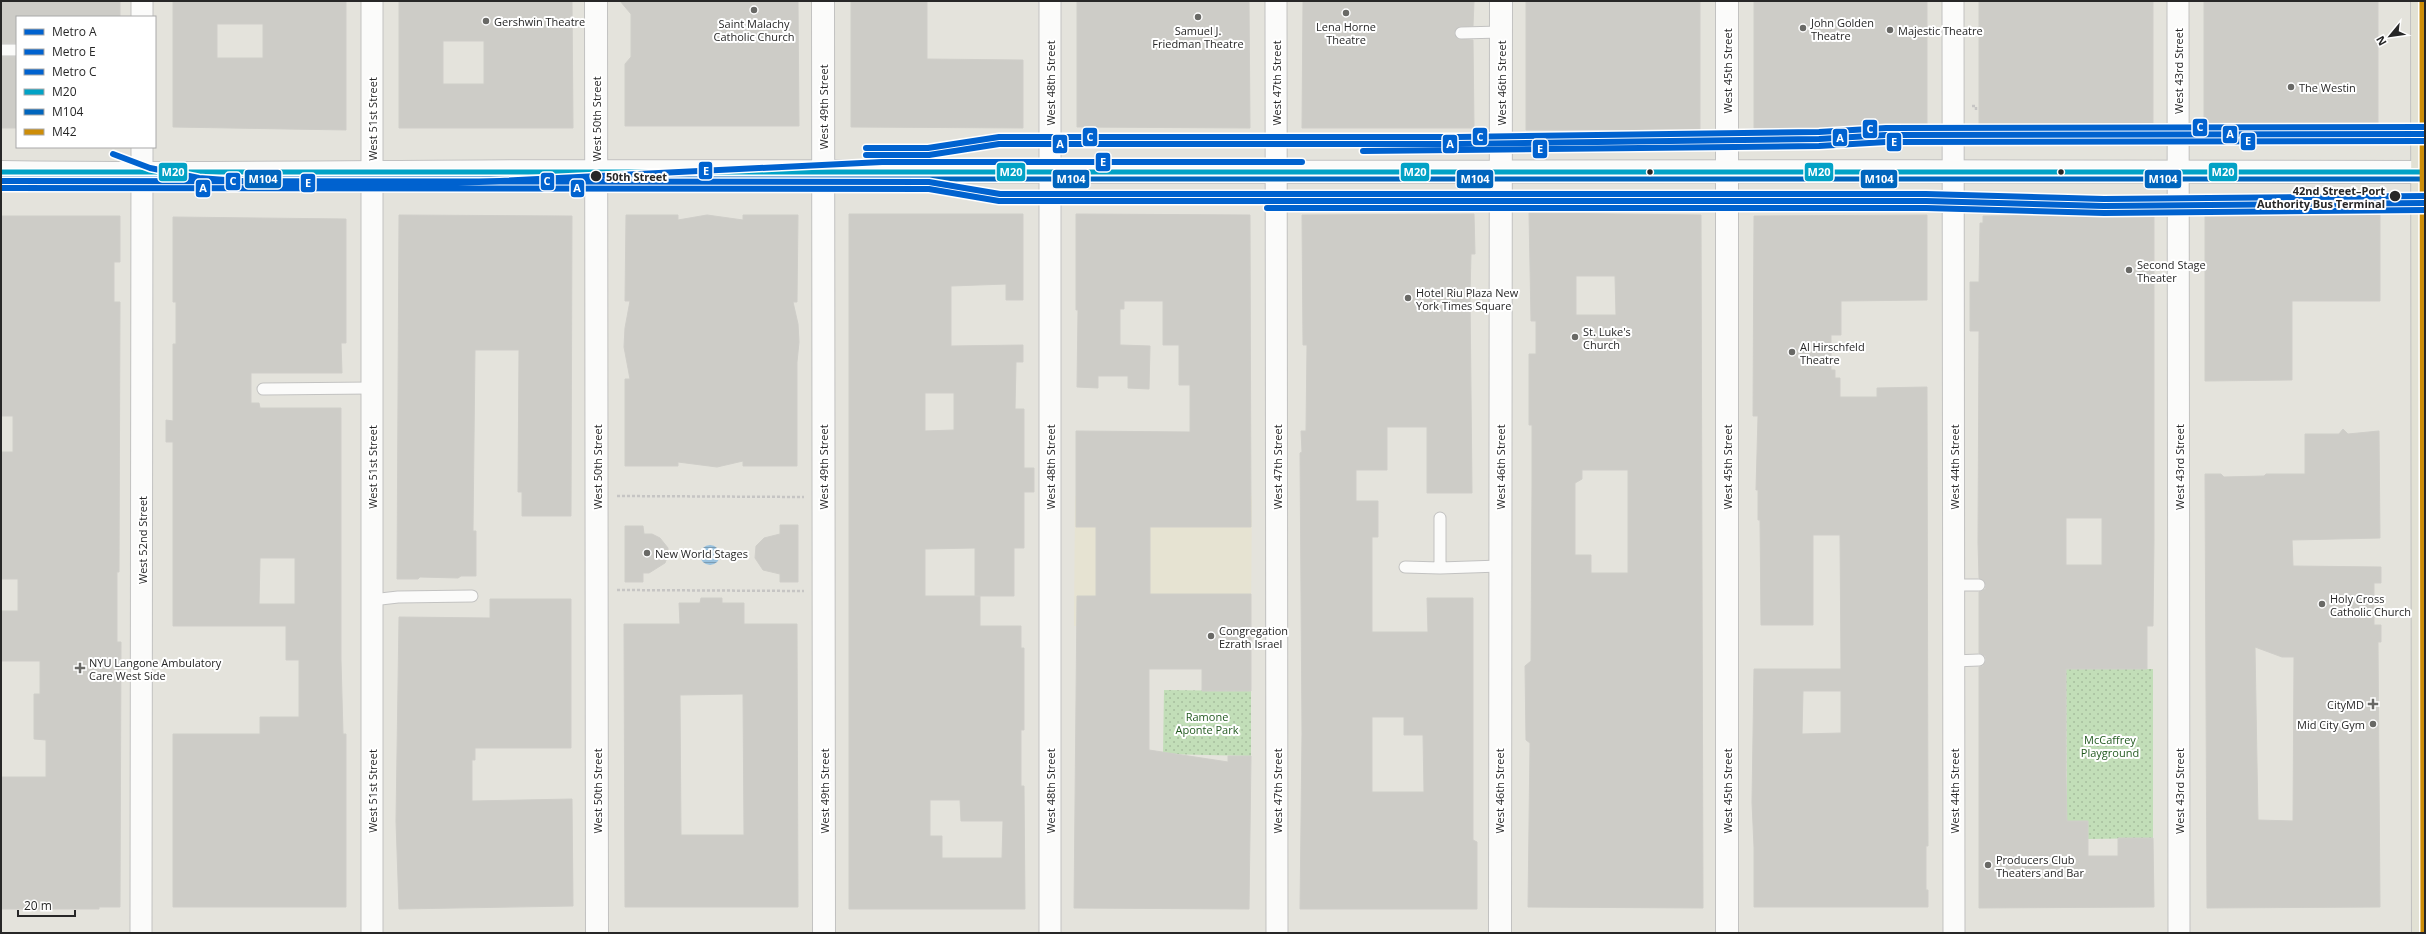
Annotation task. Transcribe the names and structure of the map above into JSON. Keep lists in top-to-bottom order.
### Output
{
  "streets": {
    "main road": [
      "West 45th Street",
      "West 46th Street",
      "West 49th Street",
      "West 50th Street"
    ],
    "street": [
      "West 43rd Street",
      "West 48th Street",
      "West 47th Street",
      "West 51st Street",
      "West 44th Street",
      "West 52nd Street"
    ]
  },
  "parks": ["Ramone Aponte Park", "McCaffrey Playground"],
  "places": {
    "other": [
      "Saint Malachy Catholic Church",
      "Lena Horne Theatre",
      "Samuel J. Friedman Theatre",
      "Gershwin Theatre",
      "John Golden Theatre",
      "Majestic Theatre",
      "The Westin",
      "50th Street",
      "42nd Street–Port Authority Bus Terminal",
      "Second Stage Theater",
      "Hotel Riu Plaza New York Times Square",
      "St. Luke's Church",
      "Al Hirschfeld Theatre",
      "New World Stages",
      "Holy Cross Catholic Church",
      "Congregation Ezrath Israel",
      "Mid City Gym",
      "Producers Club Theaters and Bar"
    ],
    "health": ["NYU Langone Ambulatory Care West Side", "CityMD"]
  },
  "lines": [
    "transit line M42",
    "metro line C",
    "metro line A",
    "metro line E",
    "transit line M20",
    "transit line M104"
  ],
  "legend": [
    "Metro A",
    "Metro E",
    "Metro C",
    "M20",
    "M104",
    "M42"
  ],
  "scale_bar": "20 m",
  "north": "bottom left"
}
